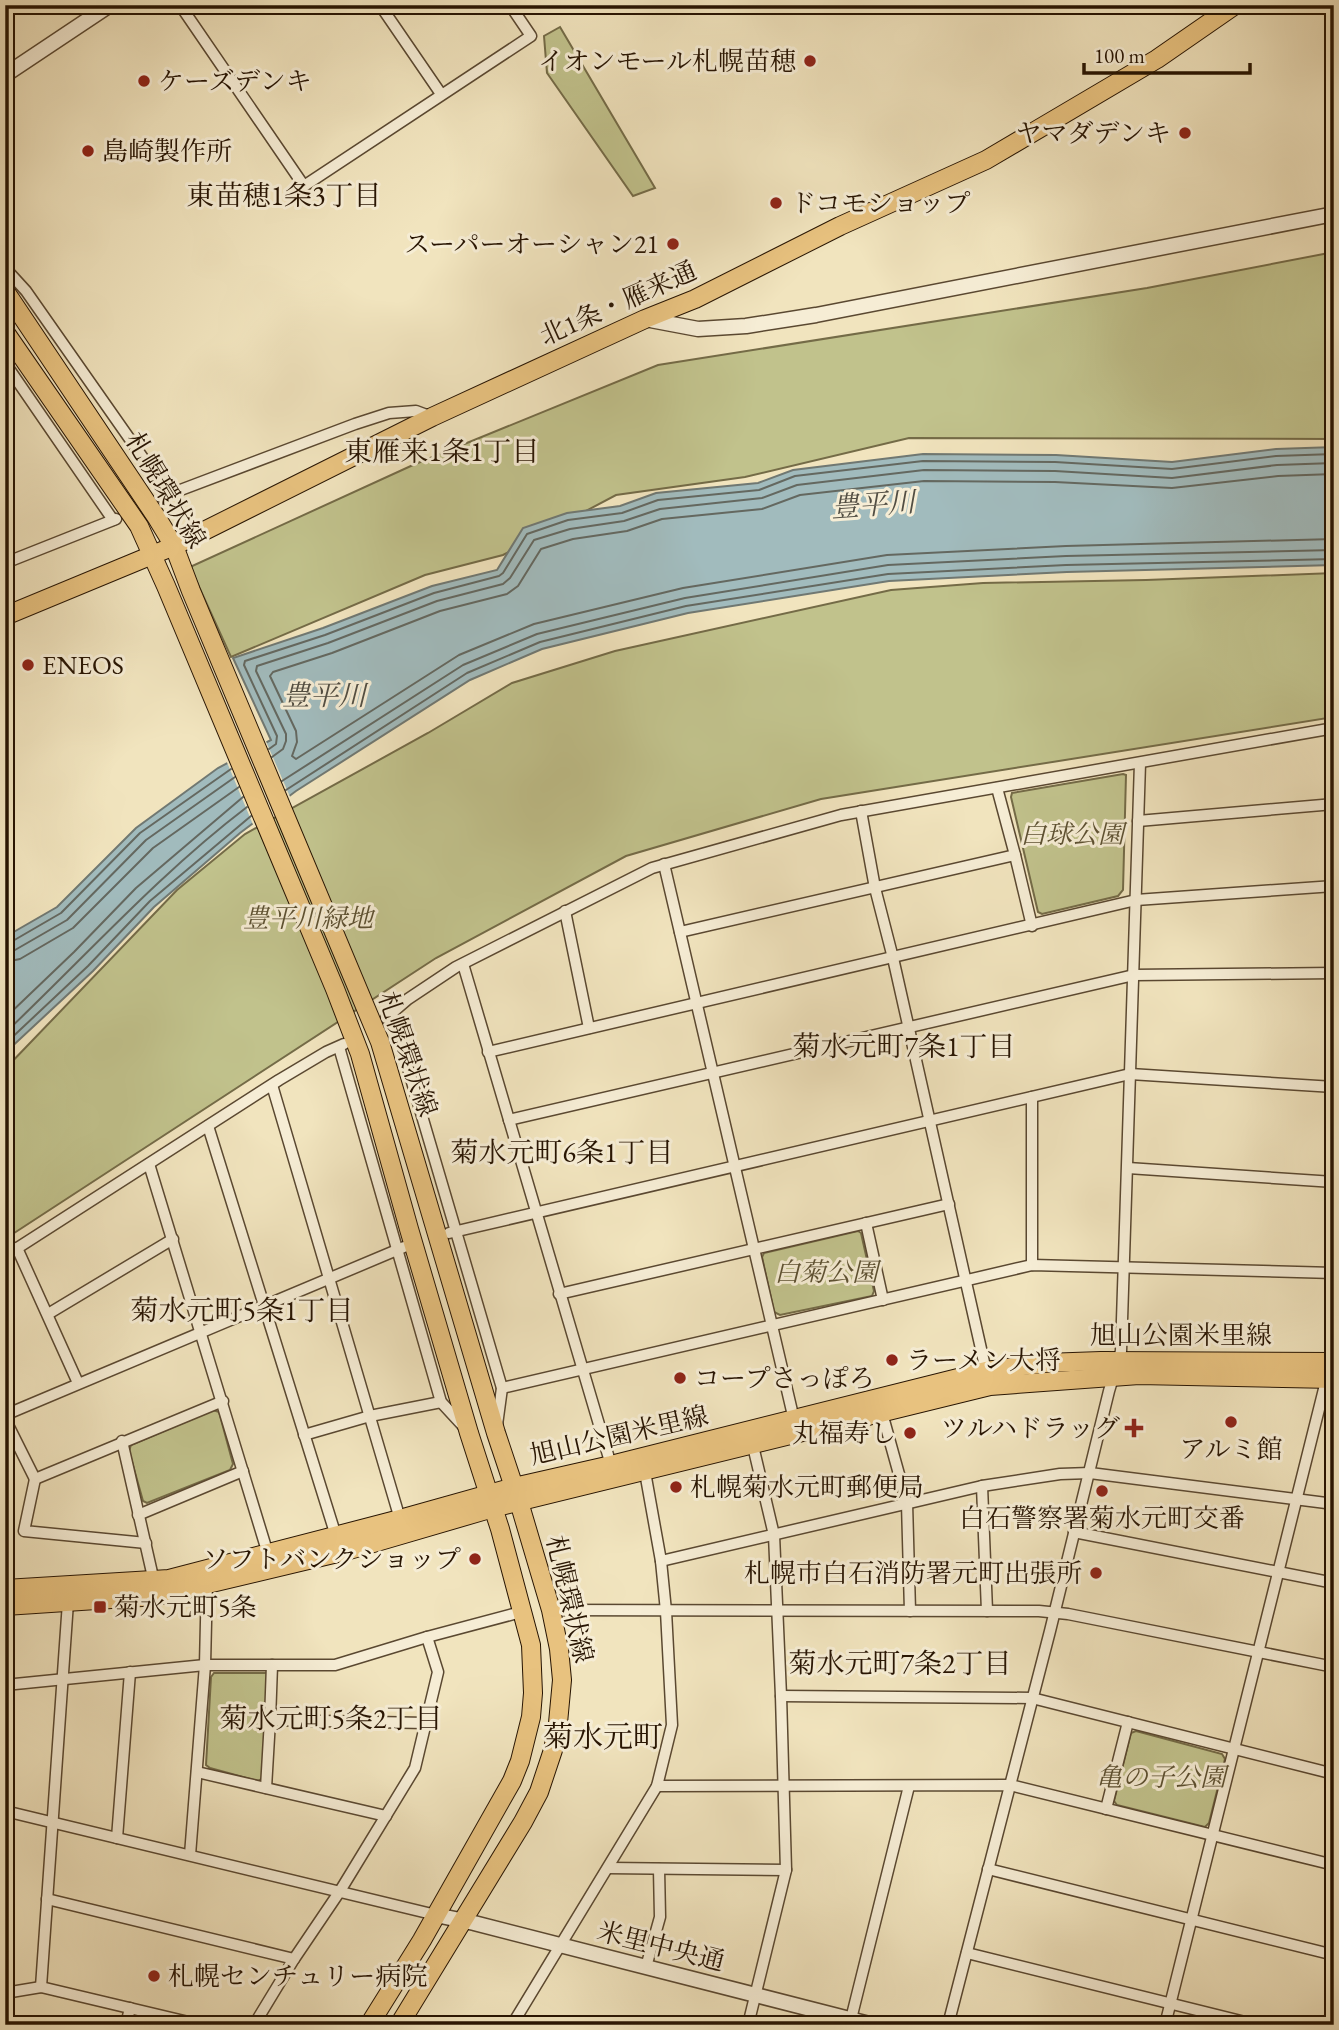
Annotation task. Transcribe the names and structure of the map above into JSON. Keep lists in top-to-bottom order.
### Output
{
  "streets": {
    "main road": ["北1条・雁来通", "札幌環状線", "旭山公園米里線"],
    "street": ["米里中央通"]
  },
  "crossings": [
    ["北1条・雁来通", "札幌環状線"],
    ["札幌環状線", "旭山公園米里線"],
    ["札幌環状線", "米里中央通"]
  ],
  "districts": [
    "東苗穂1条3丁目",
    "東雁来1条1丁目",
    "菊水元町7条1丁目",
    "菊水元町6条1丁目",
    "菊水元町5条1丁目",
    "菊水元町7条2丁目",
    "菊水元町5条2丁目",
    "菊水元町"
  ],
  "water": ["豊平川"],
  "parks": [
    "白球公園",
    "豊平川緑地",
    "白菊公園",
    "亀の子公園"
  ],
  "places": {
    "other": [
      "イオンモール札幌苗穂",
      "ケーズデンキ",
      "ヤマダデンキ",
      "島崎製作所",
      "ドコモショップ",
      "スーパーオーシャン21",
      "ENEOS",
      "ラーメン大将",
      "コープさっぽろ",
      "アルミ館",
      "丸福寿し",
      "札幌菊水元町郵便局",
      "白石警察署菊水元町交番",
      "ソフトバンクショップ",
      "札幌市白石消防署元町出張所",
      "札幌センチュリー病院"
    ],
    "health": ["ツルハドラッグ"],
    "transit": ["菊水元町5条"]
  },
  "scale_bar": "100 m"
}
